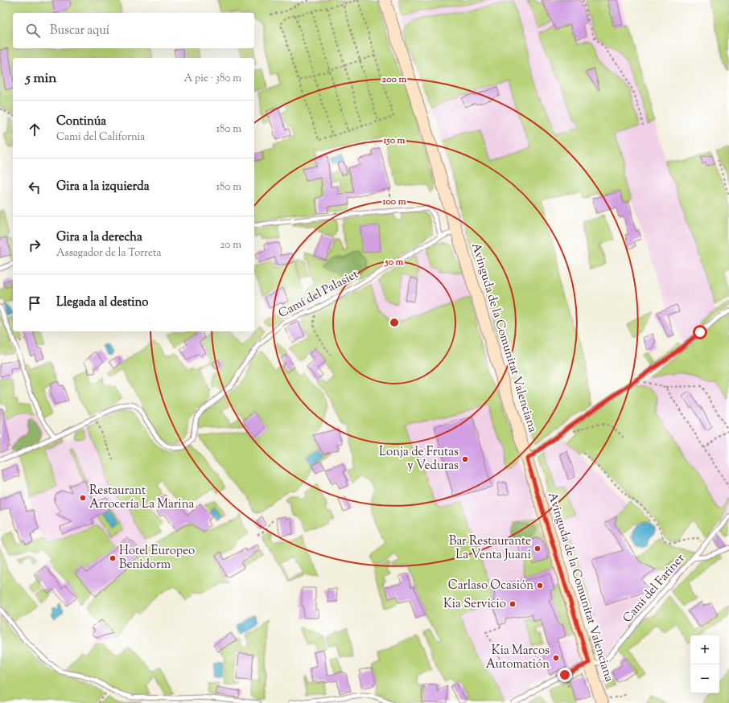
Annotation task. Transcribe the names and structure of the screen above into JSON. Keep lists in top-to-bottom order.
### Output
{
  "streets": {
    "main road": ["Avinguda de la Comunitat Valenciana"],
    "lane": ["Camí del Palasiet", "Camí del Fariner"]
  },
  "crossings": [
    ["Camí del Palasiet", "Avinguda de la Comunitat Valenciana"],
    ["Avinguda de la Comunitat Valenciana", "Camí del Fariner"]
  ],
  "places": [
    "Lonja de Frutas y Veduras",
    "Restaurant Arrocería La Marina",
    "Bar Restaurante La Venta Juani",
    "Hotel Europeo Benidorm",
    "Carlaso Ocasión",
    "Kia Servicio",
    "Kia Marcos Automatión"
  ],
  "page": {
    "search": "Buscar aquí",
    "heading": ["5 min", "A pie · 380 m"],
    "list": [
      ["Continúa", "Camí del California", "180 m"],
      ["Gira a la izquierda", "180 m"],
      ["Gira a la derecha", "Assagador de la Torreta", "20 m"],
      "Llegada al destino"
    ],
    "map_buttons": ["+", "−"]
  },
  "rings": [
    "200 m",
    "150 m",
    "100 m",
    "50 m"
  ]
}
